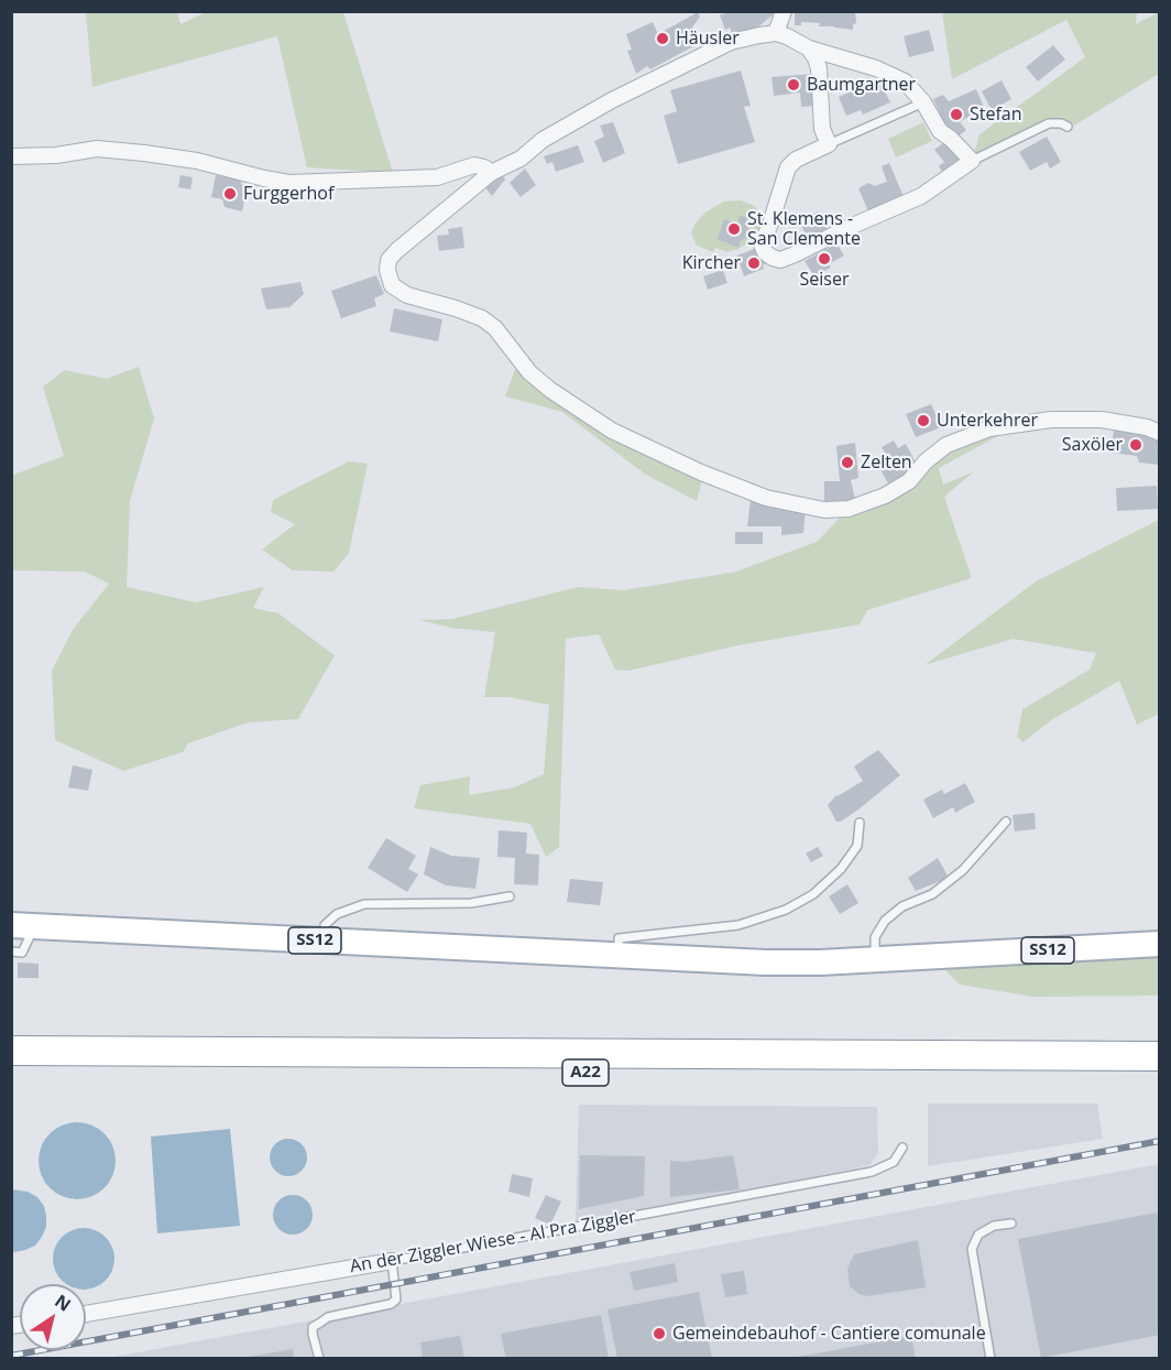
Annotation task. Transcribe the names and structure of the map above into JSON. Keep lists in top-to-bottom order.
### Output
{
  "streets": {
    "highway": ["A22"],
    "main road": ["SS12"],
    "street": ["An der Ziggler Wiese - Al Pra Ziggler"]
  },
  "places": [
    "Häusler",
    "Baumgartner",
    "Stefan",
    "Furggerhof",
    "St. Klemens - San Clemente",
    "Seiser",
    "Kircher",
    "Unterkehrer",
    "Saxöler",
    "Zelten",
    "Gemeindebauhof - Cantiere comunale"
  ],
  "north": "top right"
}
